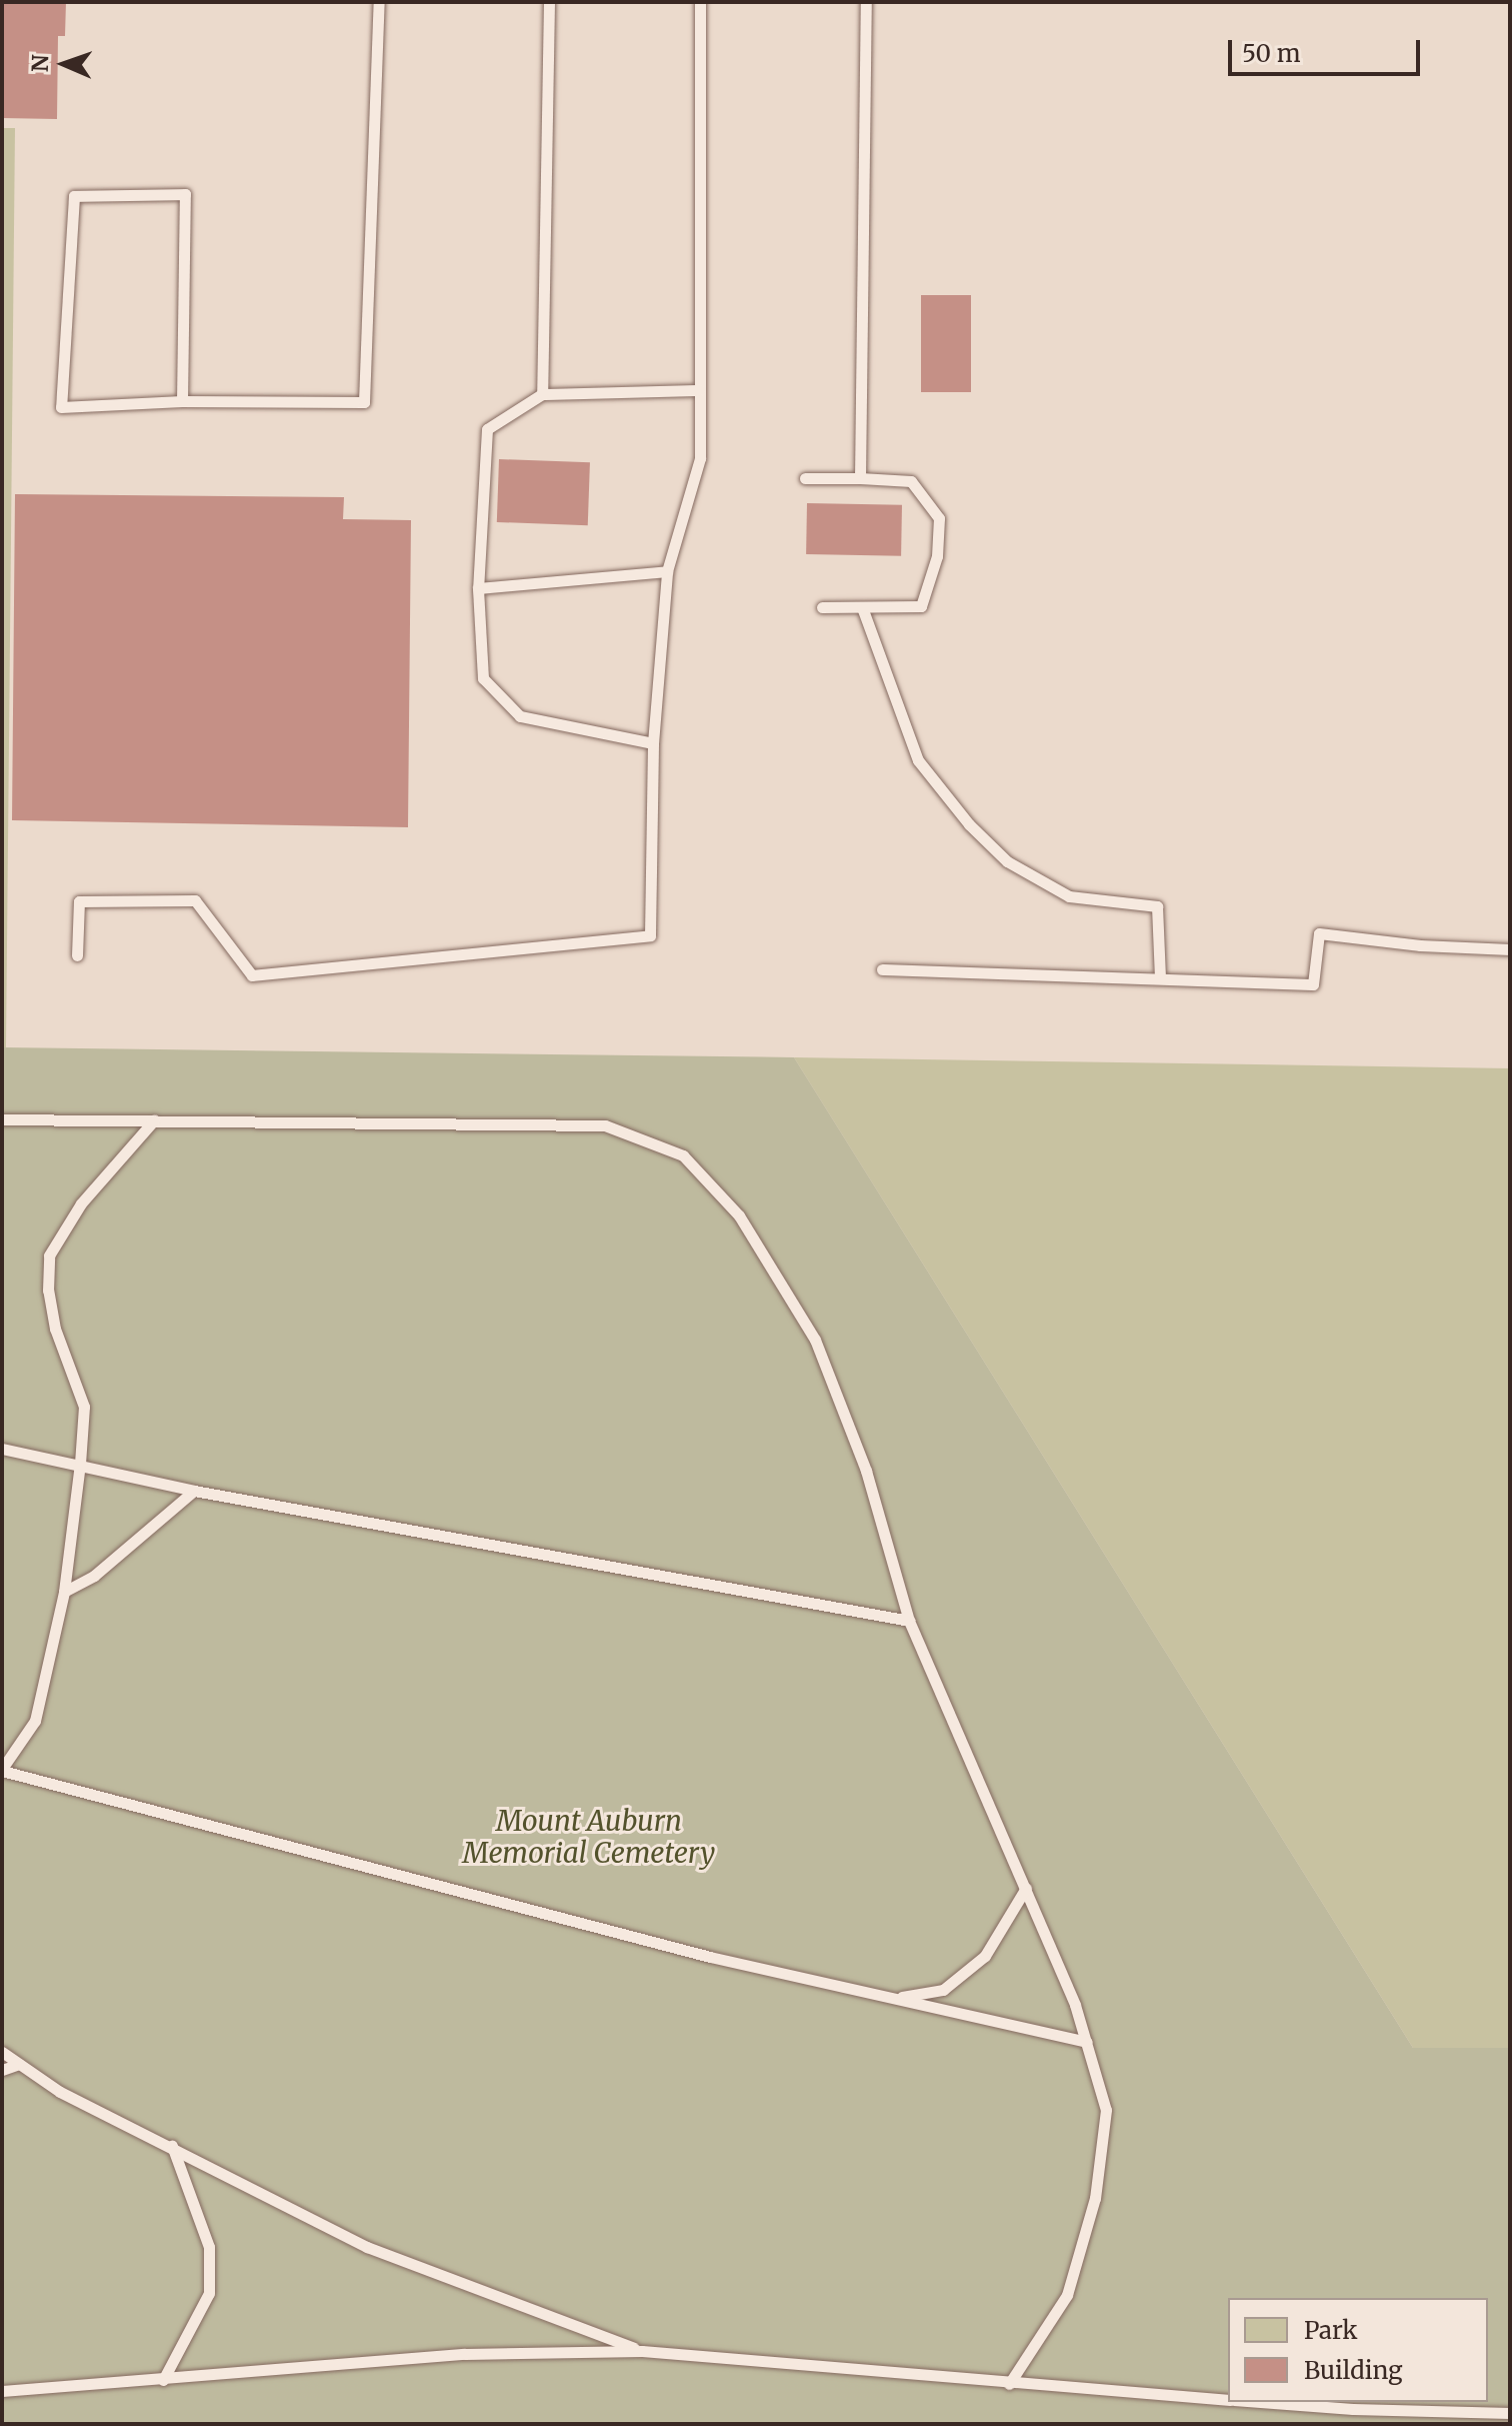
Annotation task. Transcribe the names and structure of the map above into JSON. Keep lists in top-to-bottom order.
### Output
{
  "parks": ["Mount Auburn Memorial Cemetery"],
  "legend": ["Park", "Building"],
  "scale_bar": "50 m",
  "north": "left"
}
